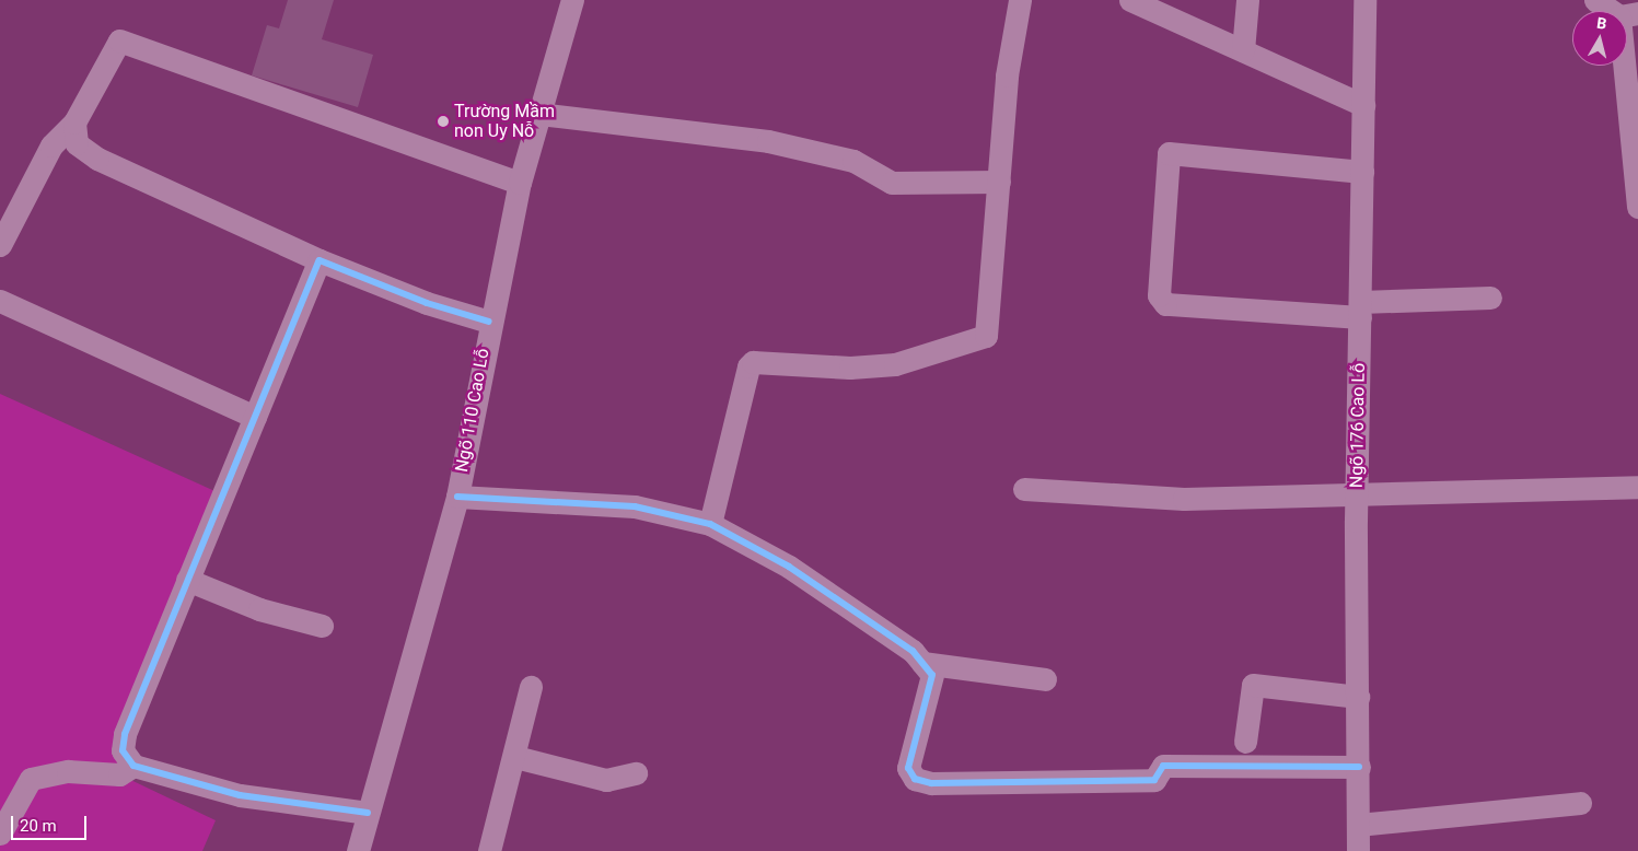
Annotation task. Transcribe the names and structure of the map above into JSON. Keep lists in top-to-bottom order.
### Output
{
  "streets": {
    "street": ["Ngõ 110 Cao Lỗ", "Ngõ 176 Cao Lỗ"]
  },
  "places": ["Trường Mầm non Uy Nỗ"],
  "scale_bar": "20 m",
  "north": "top"
}
